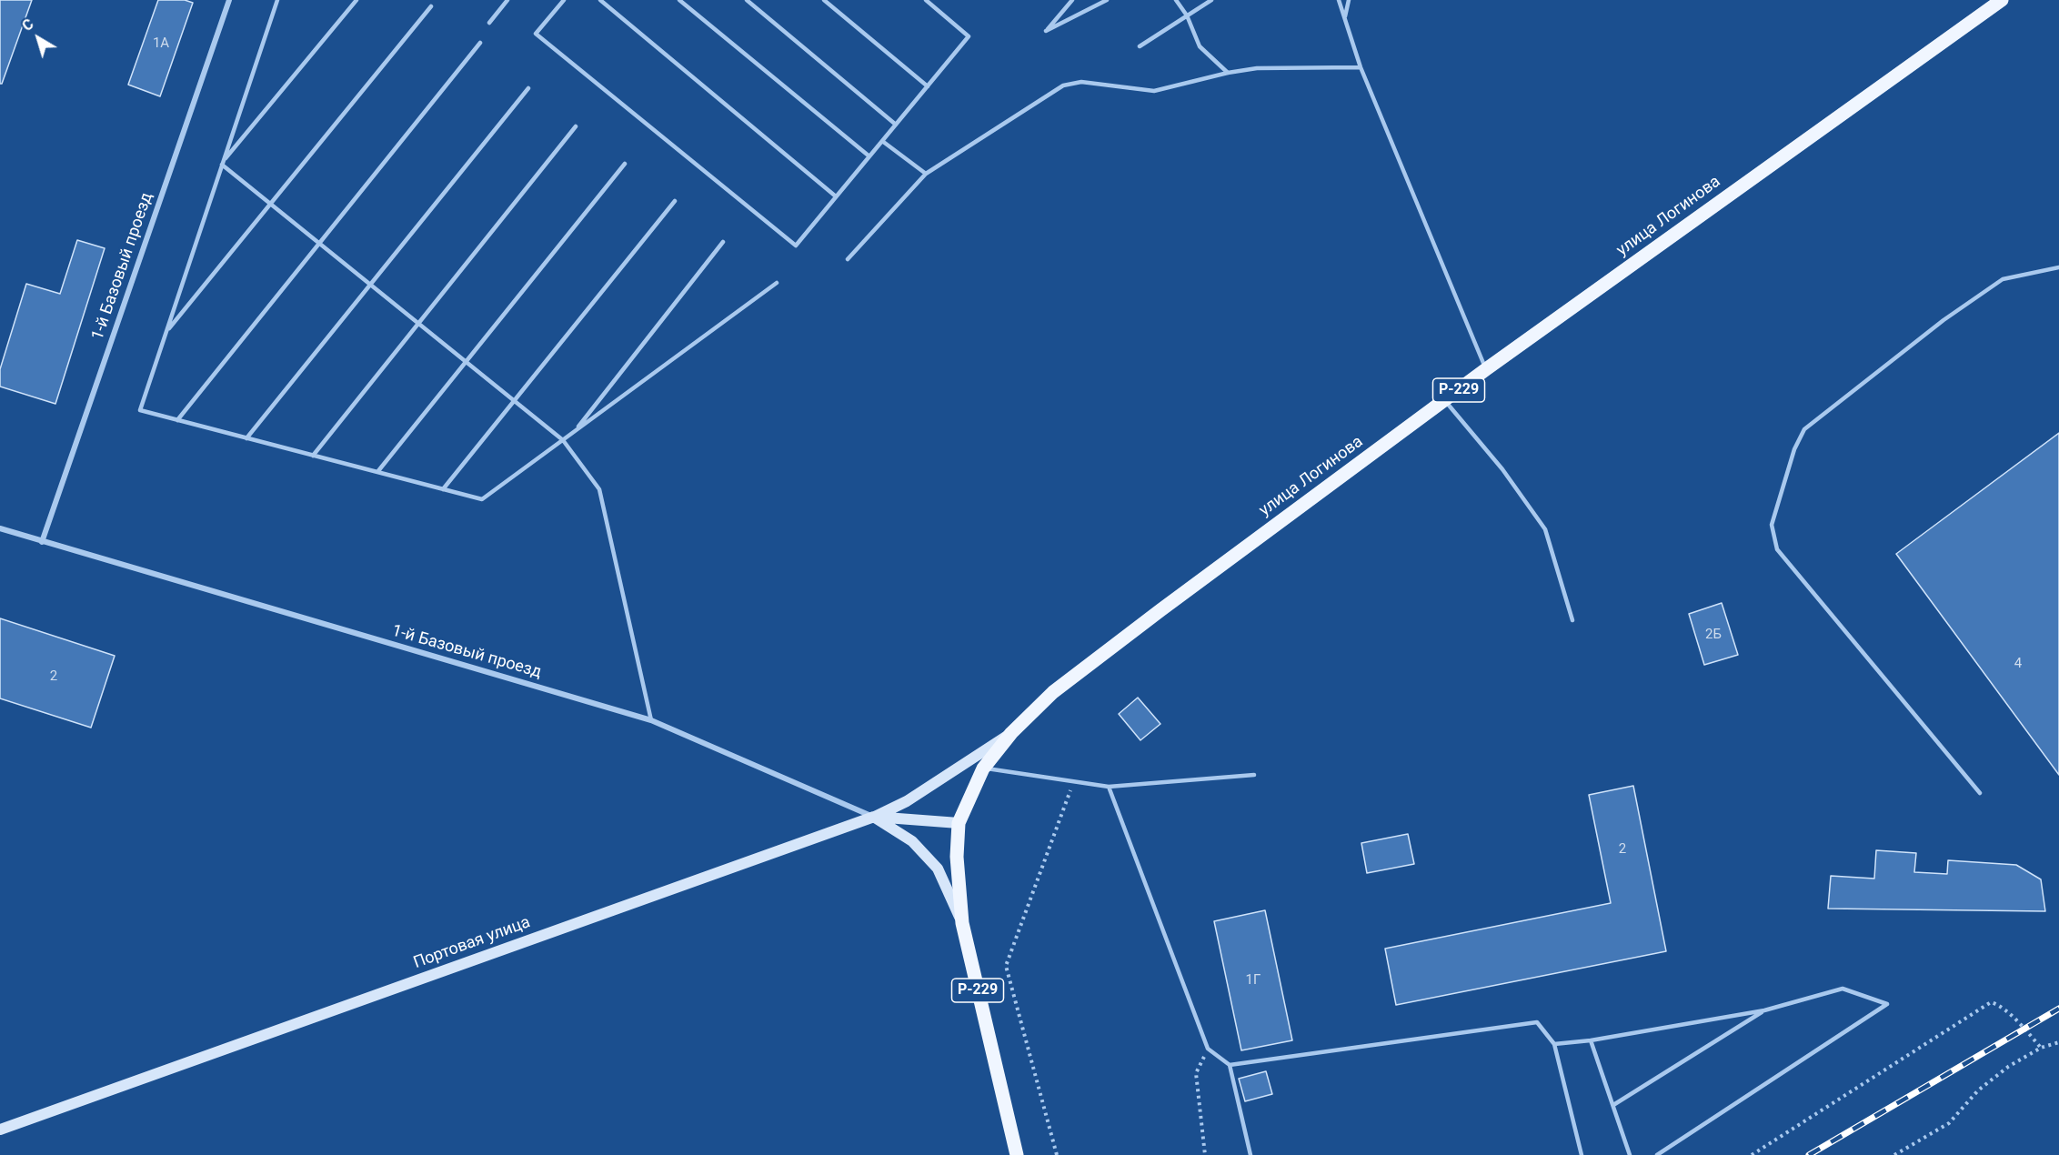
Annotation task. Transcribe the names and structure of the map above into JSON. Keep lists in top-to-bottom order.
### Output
{
  "streets": {
    "main road": ["улица Логинова", "Р-229"],
    "street": ["1-й Базовый проезд", "Портовая улица"]
  },
  "crossings": [
    ["улица Логинова", "Портовая улица"],
    ["1-й Базовый проезд", "Портовая улица"]
  ],
  "house_numbers": [
    "1А",
    "2Б",
    "4",
    "2",
    "2",
    "1Г"
  ],
  "north": "top left"
}
